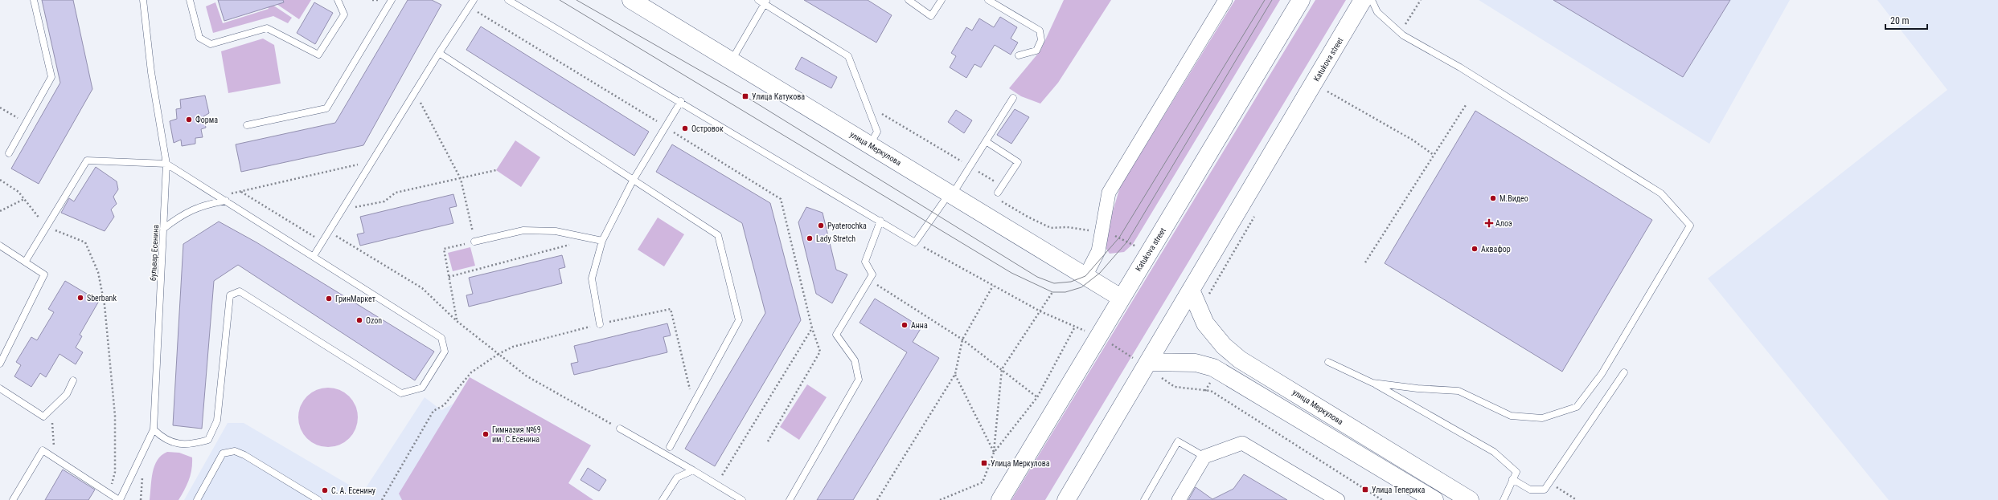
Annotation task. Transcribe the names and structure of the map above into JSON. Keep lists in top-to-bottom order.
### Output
{
  "streets": {
    "street": ["Katukova street", "улица Меркулова"],
    "lane": ["бульвар Есенина"]
  },
  "crossings": [
    ["Katukova street", "улица Меркулова"]
  ],
  "places": {
    "transit": ["Улица Катукова", "Улица Меркулова", "Улица Теперика"],
    "other": [
      "Форма",
      "Островок",
      "М.Видео",
      "Pyaterochka",
      "Lady Stretch",
      "Аквафор",
      "Sberbank",
      "ГринМаркет",
      "Ozon",
      "Анна",
      "Гимназия №69 им. С.Есенина",
      "С. А. Есенину"
    ],
    "health": ["Алоэ"]
  },
  "scale_bar": "20 m"
}
